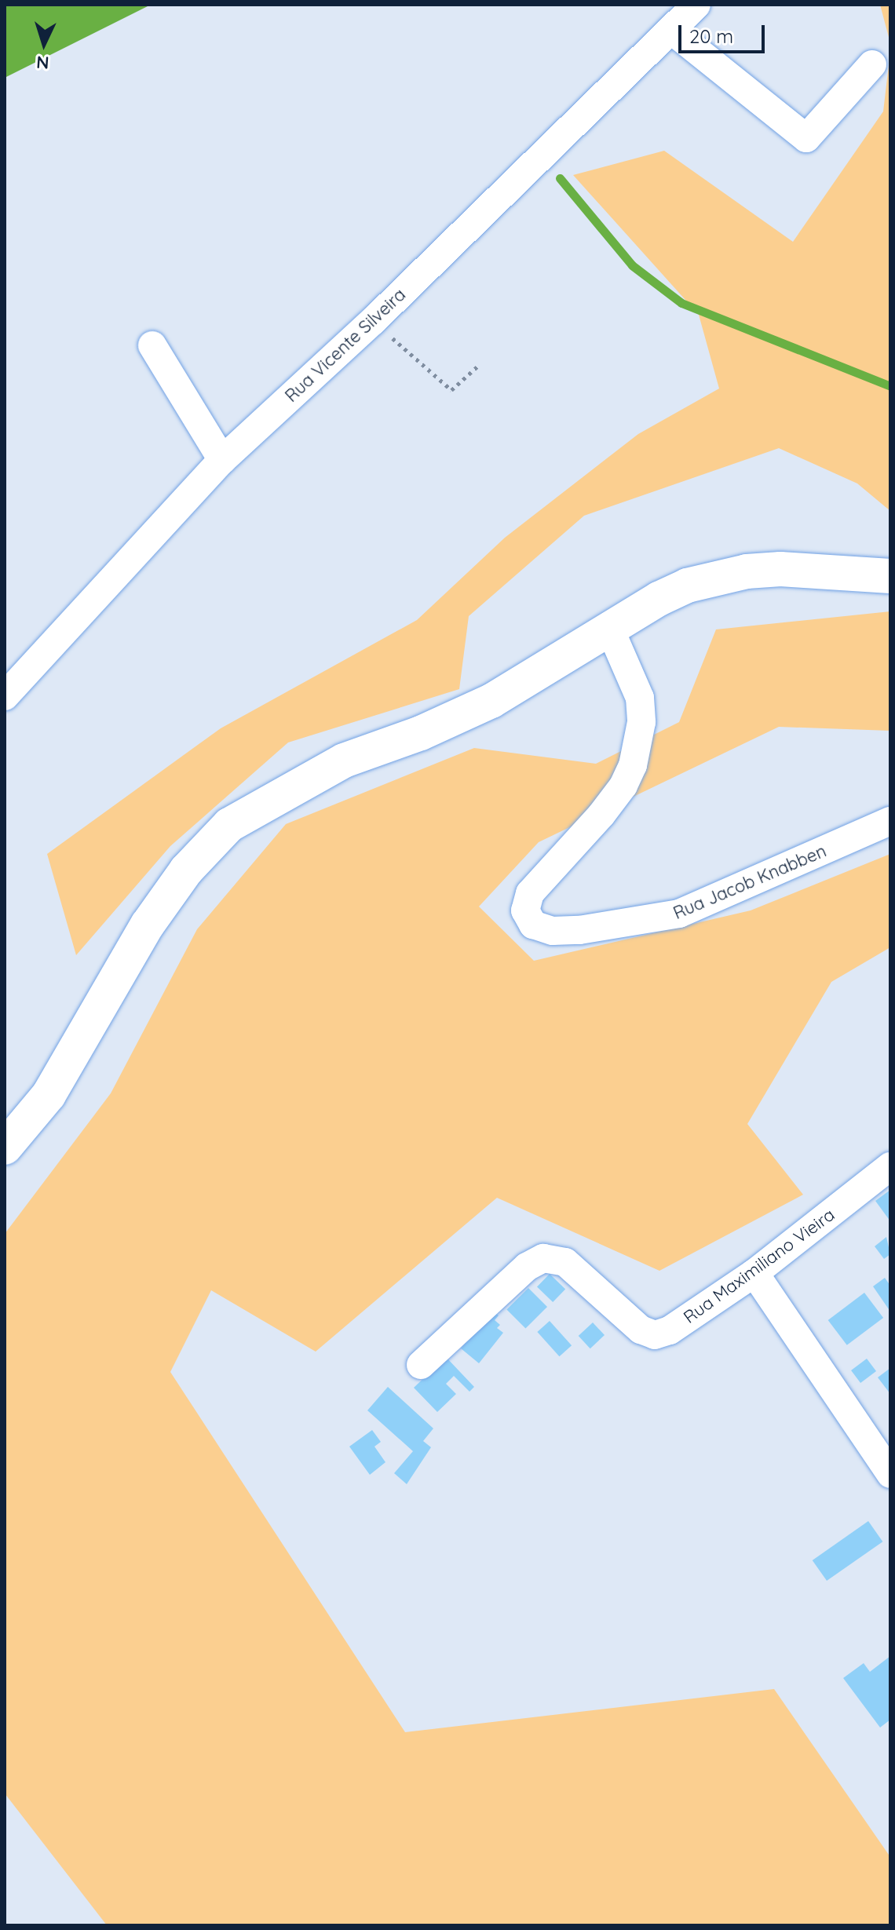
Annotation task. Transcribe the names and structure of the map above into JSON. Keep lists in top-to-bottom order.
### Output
{
  "streets": {
    "street": ["Rua Vicente Silveira", "Rua Jacob Knabben", "Rua Maximiliano Vieira"]
  },
  "scale_bar": "20 m",
  "north": "bottom"
}
